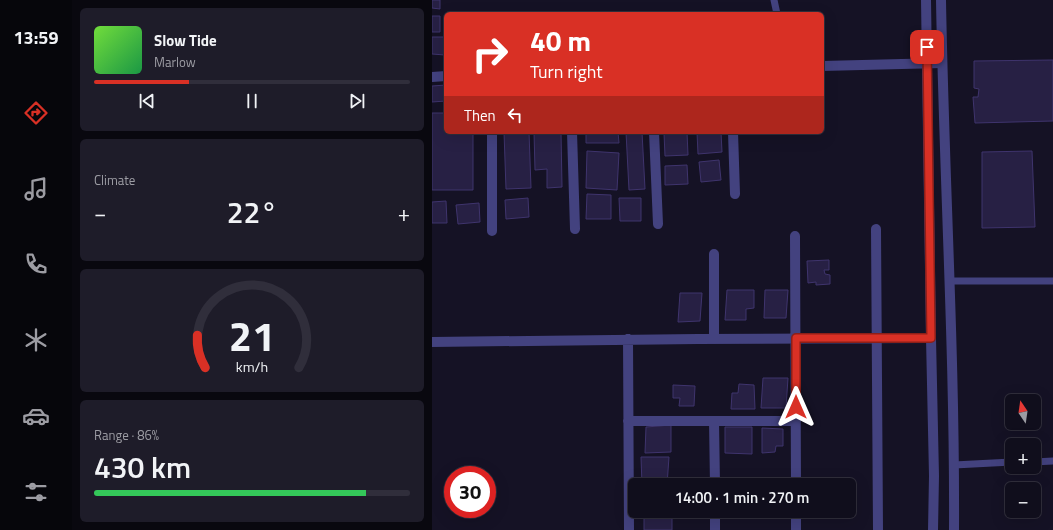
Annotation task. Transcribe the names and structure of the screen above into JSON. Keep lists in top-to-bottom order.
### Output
{
  "north": "top",
  "page": {
    "tabs": "13:59",
    "turn": ["40 m", "Turn right"],
    "song": ["Slow Tide", "Marlow"],
    "then": "Then",
    "tile": [
      "Climate",
      ["Range · 86%", "430 km"]
    ],
    "heat": ["−", "22°", "+"],
    "map_buttons": ["+", "−"],
    "limit": "30",
    "trip": "14:00 · 1 min · 270 m",
    "gauge": ["21", "km/h"]
  }
}
